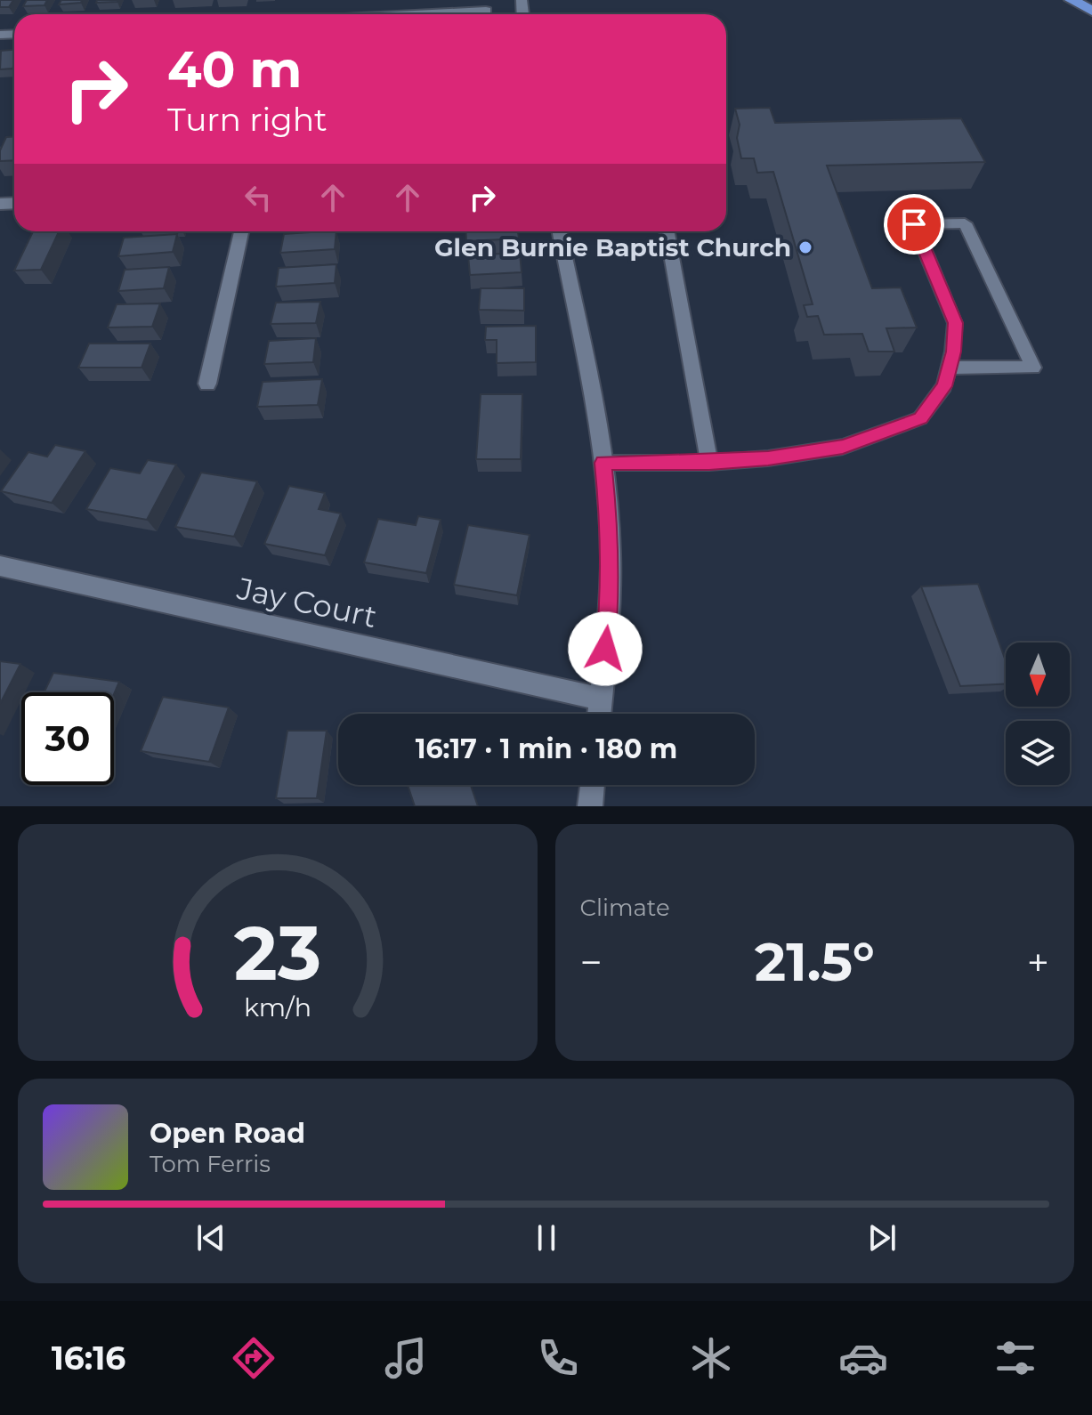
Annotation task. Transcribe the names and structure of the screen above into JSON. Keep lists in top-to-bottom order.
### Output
{
  "streets": {
    "street": ["Jay Court"]
  },
  "places": ["Glen Burnie Baptist Church"],
  "north": "bottom",
  "page": {
    "turn": ["40 m", "Turn right"],
    "limit": "30",
    "trip": "16:17 · 1 min · 180 m",
    "tile": "Climate",
    "heat": ["−", "21.5°", "+"],
    "song": ["Open Road", "Tom Ferris"],
    "tabs": "16:16",
    "gauge": ["23", "km/h"]
  }
}
